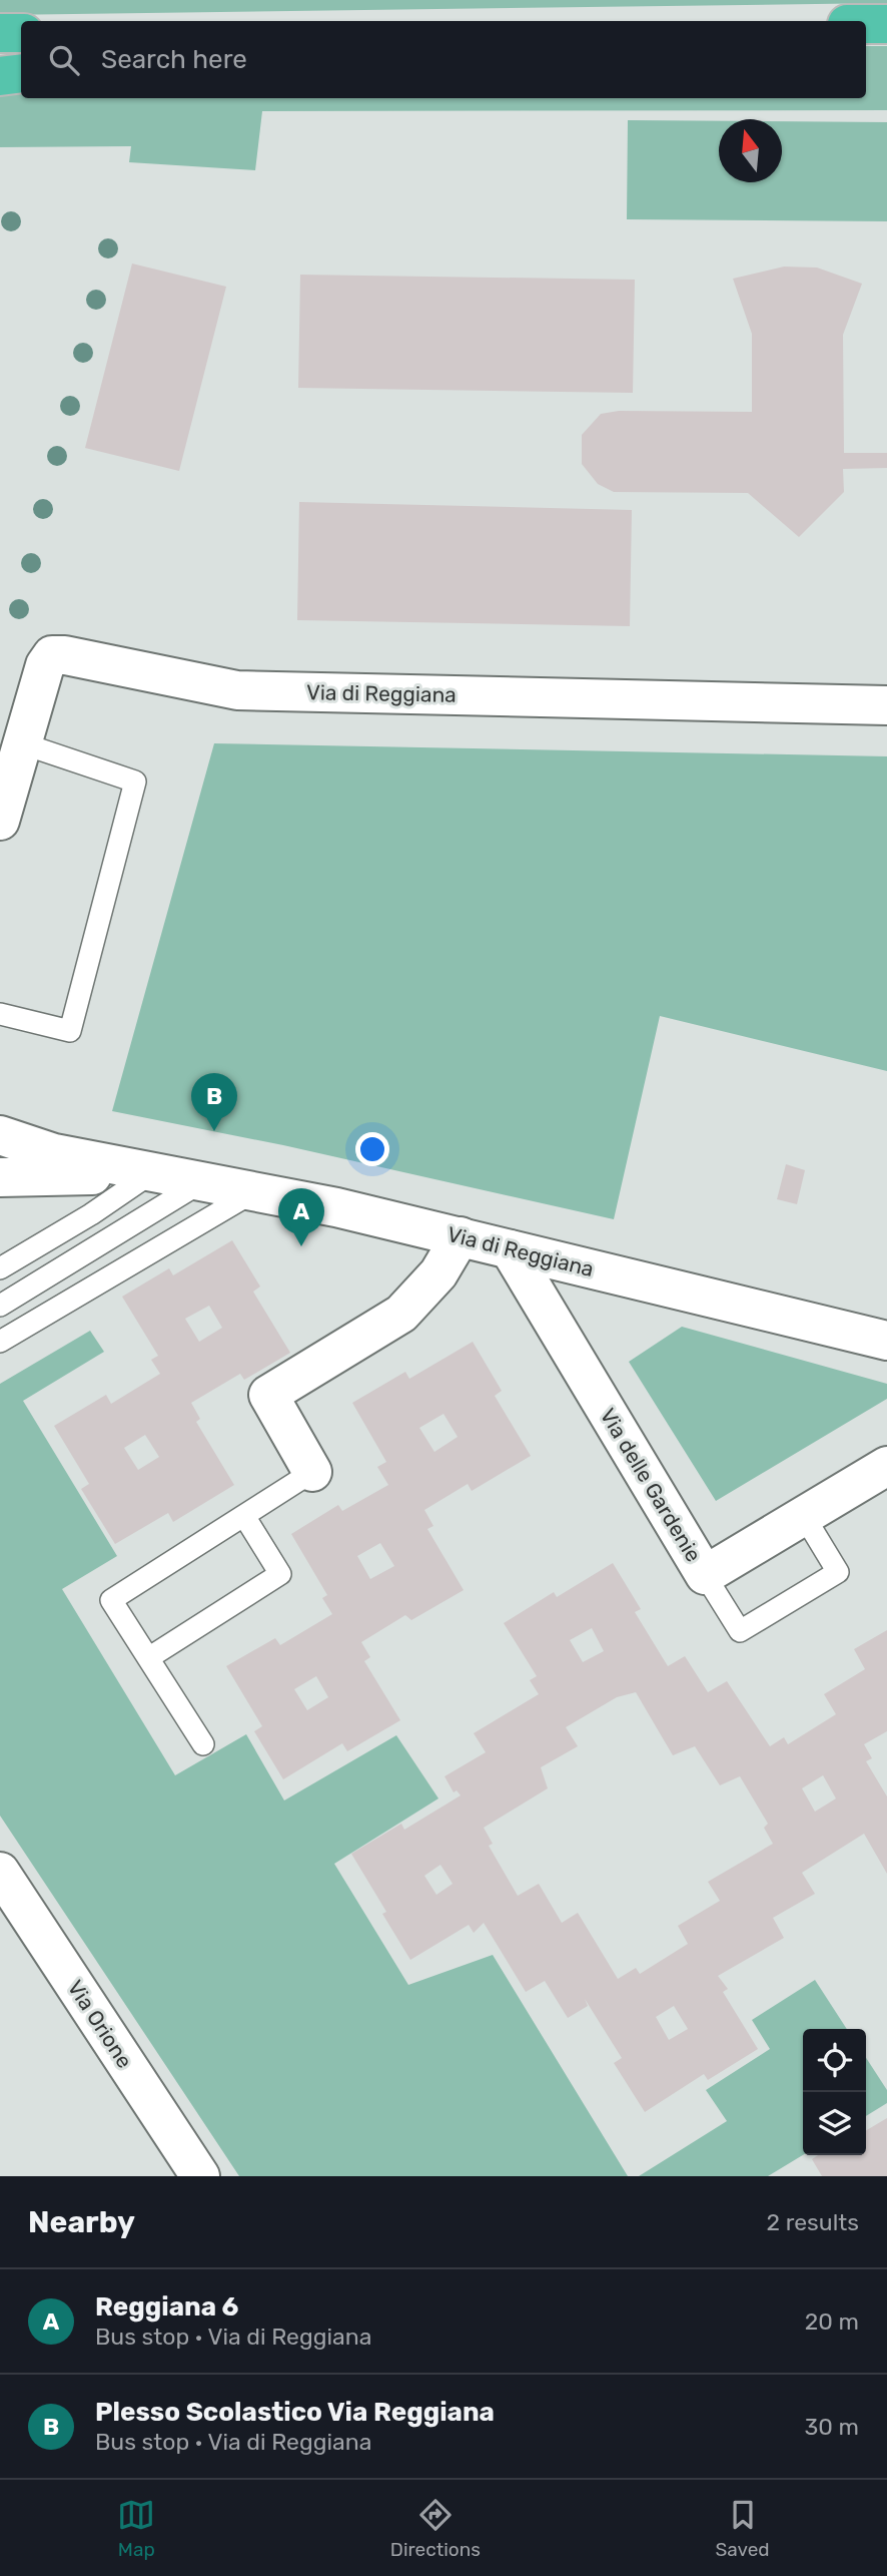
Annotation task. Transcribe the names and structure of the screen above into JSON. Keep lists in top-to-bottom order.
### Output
{
  "streets": {
    "street": ["Via di Reggiana", "Via delle Gardenie", "Via Orione"]
  },
  "crossings": [
    ["Via di Reggiana", "Via delle Gardenie"]
  ],
  "north": "top",
  "page": {
    "search": "Search here",
    "pins": ["B", "A"],
    "heading": ["Nearby", "2 results"],
    "list": [
      {
        "mark": "A",
        "name": "Reggiana 6",
        "note": "Bus stop · Via di Reggiana",
        "value": "20 m"
      },
      {
        "mark": "B",
        "name": "Plesso Scolastico Via Reggiana",
        "note": "Bus stop · Via di Reggiana",
        "value": "30 m"
      }
    ],
    "nav": ["Map", "Directions", "Saved"]
  }
}
